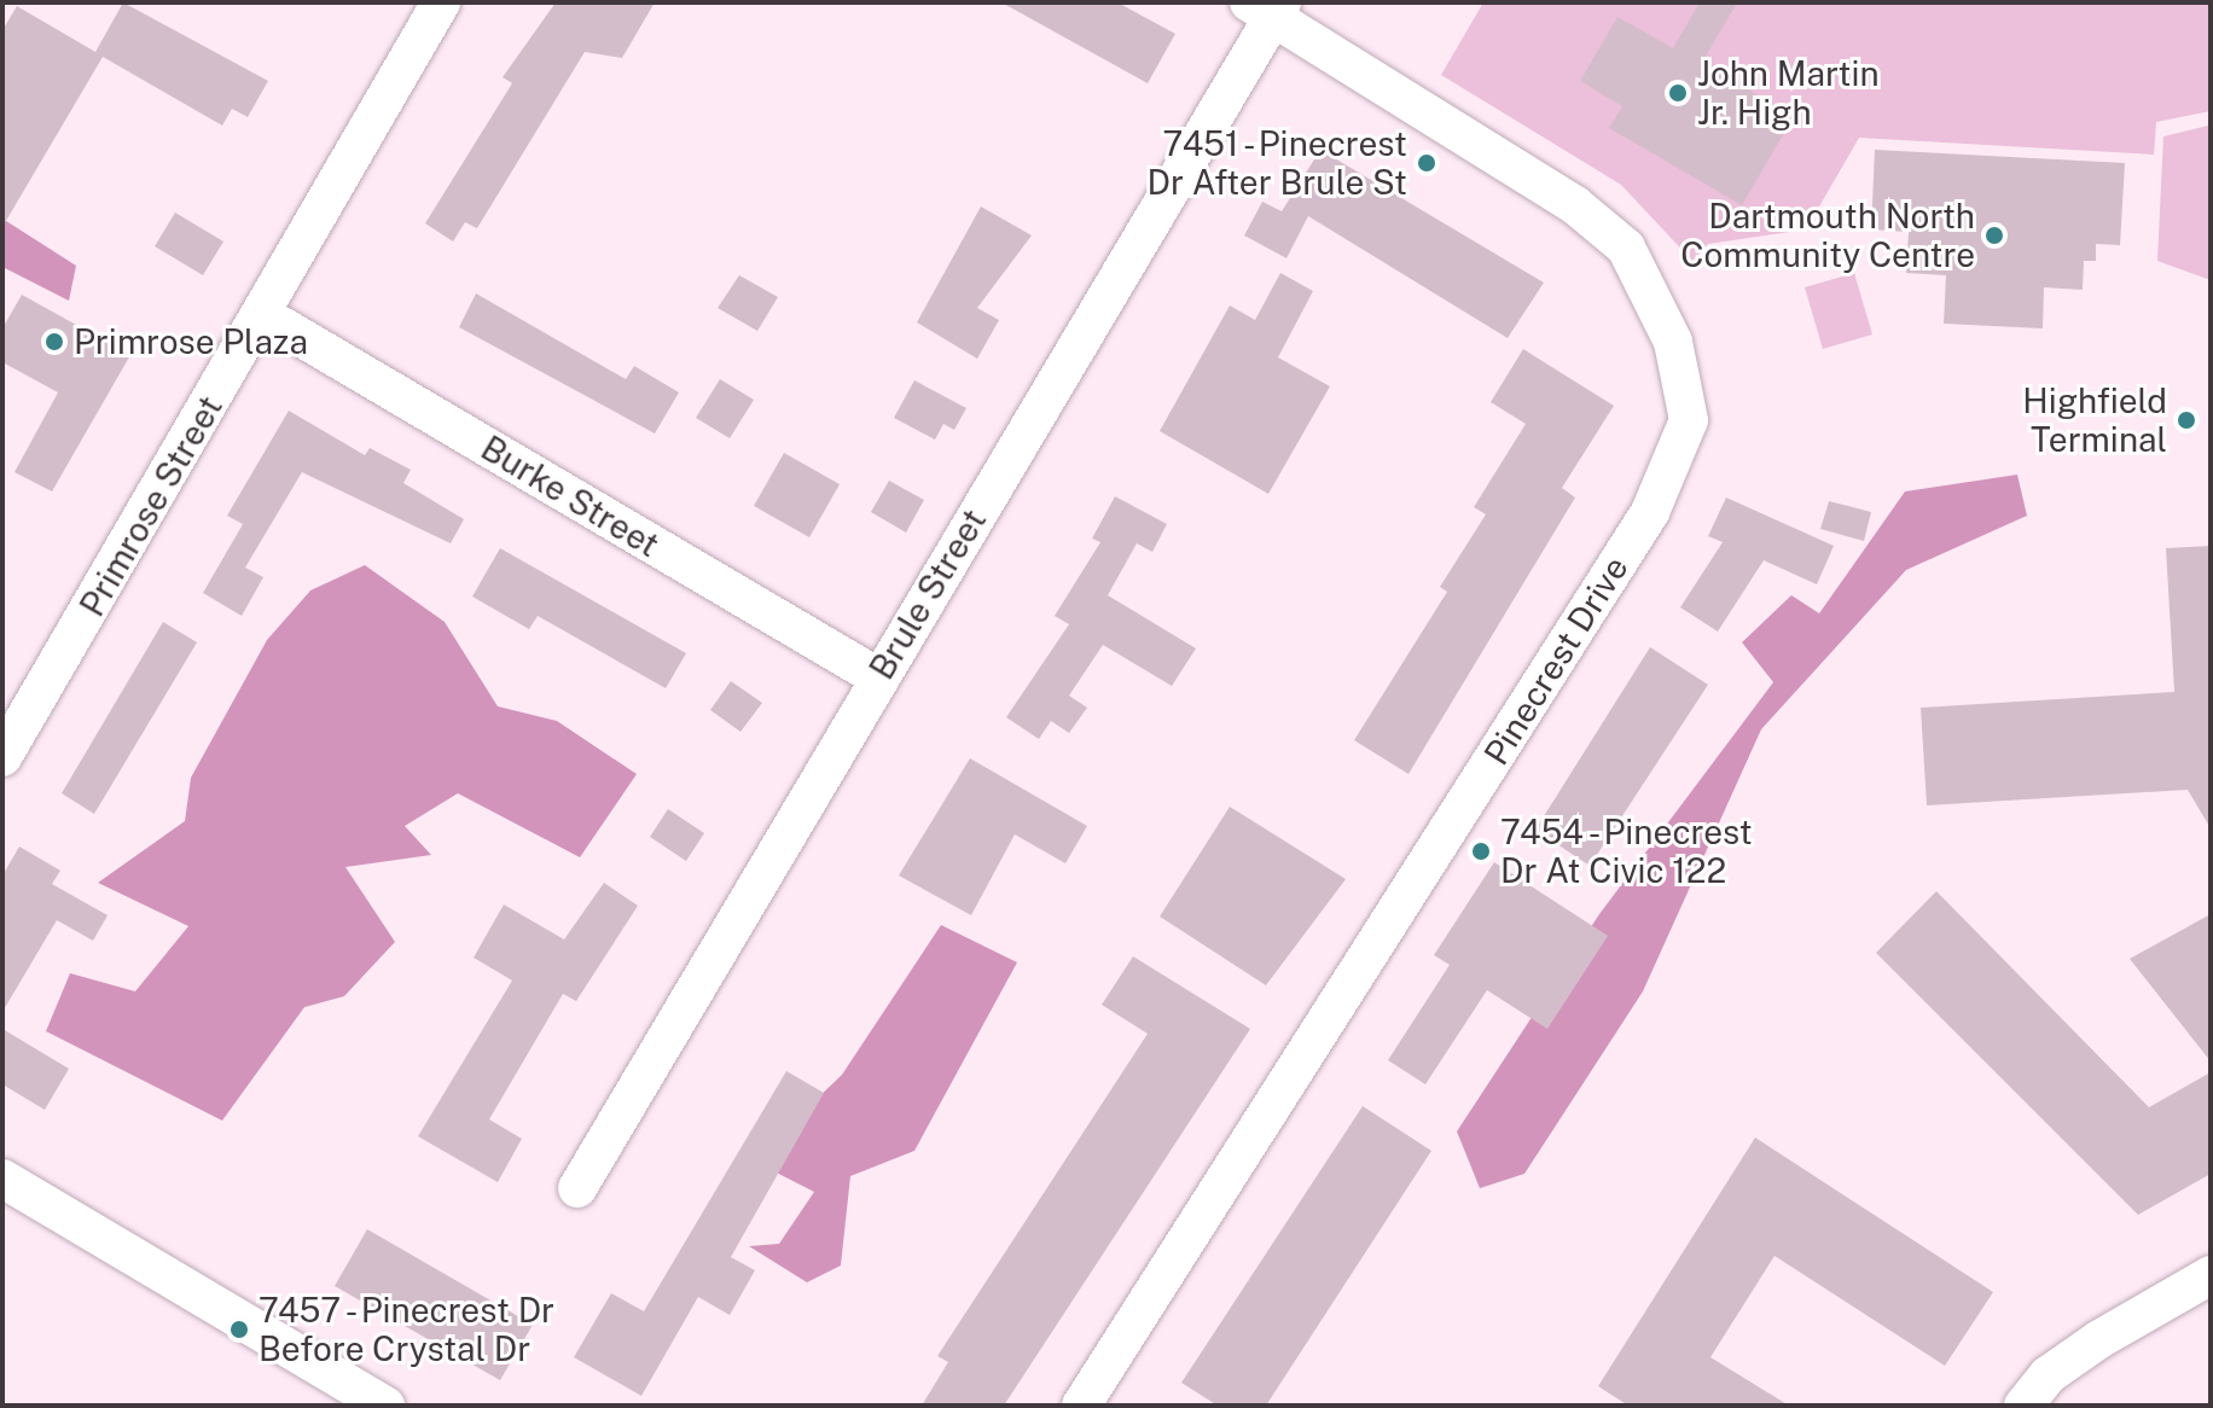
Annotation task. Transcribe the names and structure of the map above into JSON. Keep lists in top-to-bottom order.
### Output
{
  "streets": {
    "street": [
      "Burke Street",
      "Primrose Street",
      "Brule Street",
      "Pinecrest Drive"
    ]
  },
  "crossings": [
    ["Burke Street", "Primrose Street"],
    ["Burke Street", "Brule Street"],
    ["Brule Street", "Pinecrest Drive"]
  ],
  "places": [
    "John Martin Jr. High",
    "7451 - Pinecrest Dr After Brule St",
    "Dartmouth North Community Centre",
    "Primrose Plaza",
    "Highfield Terminal",
    "7454 - Pinecrest Dr At Civic 122",
    "7457 - Pinecrest Dr Before Crystal Dr"
  ]
}
